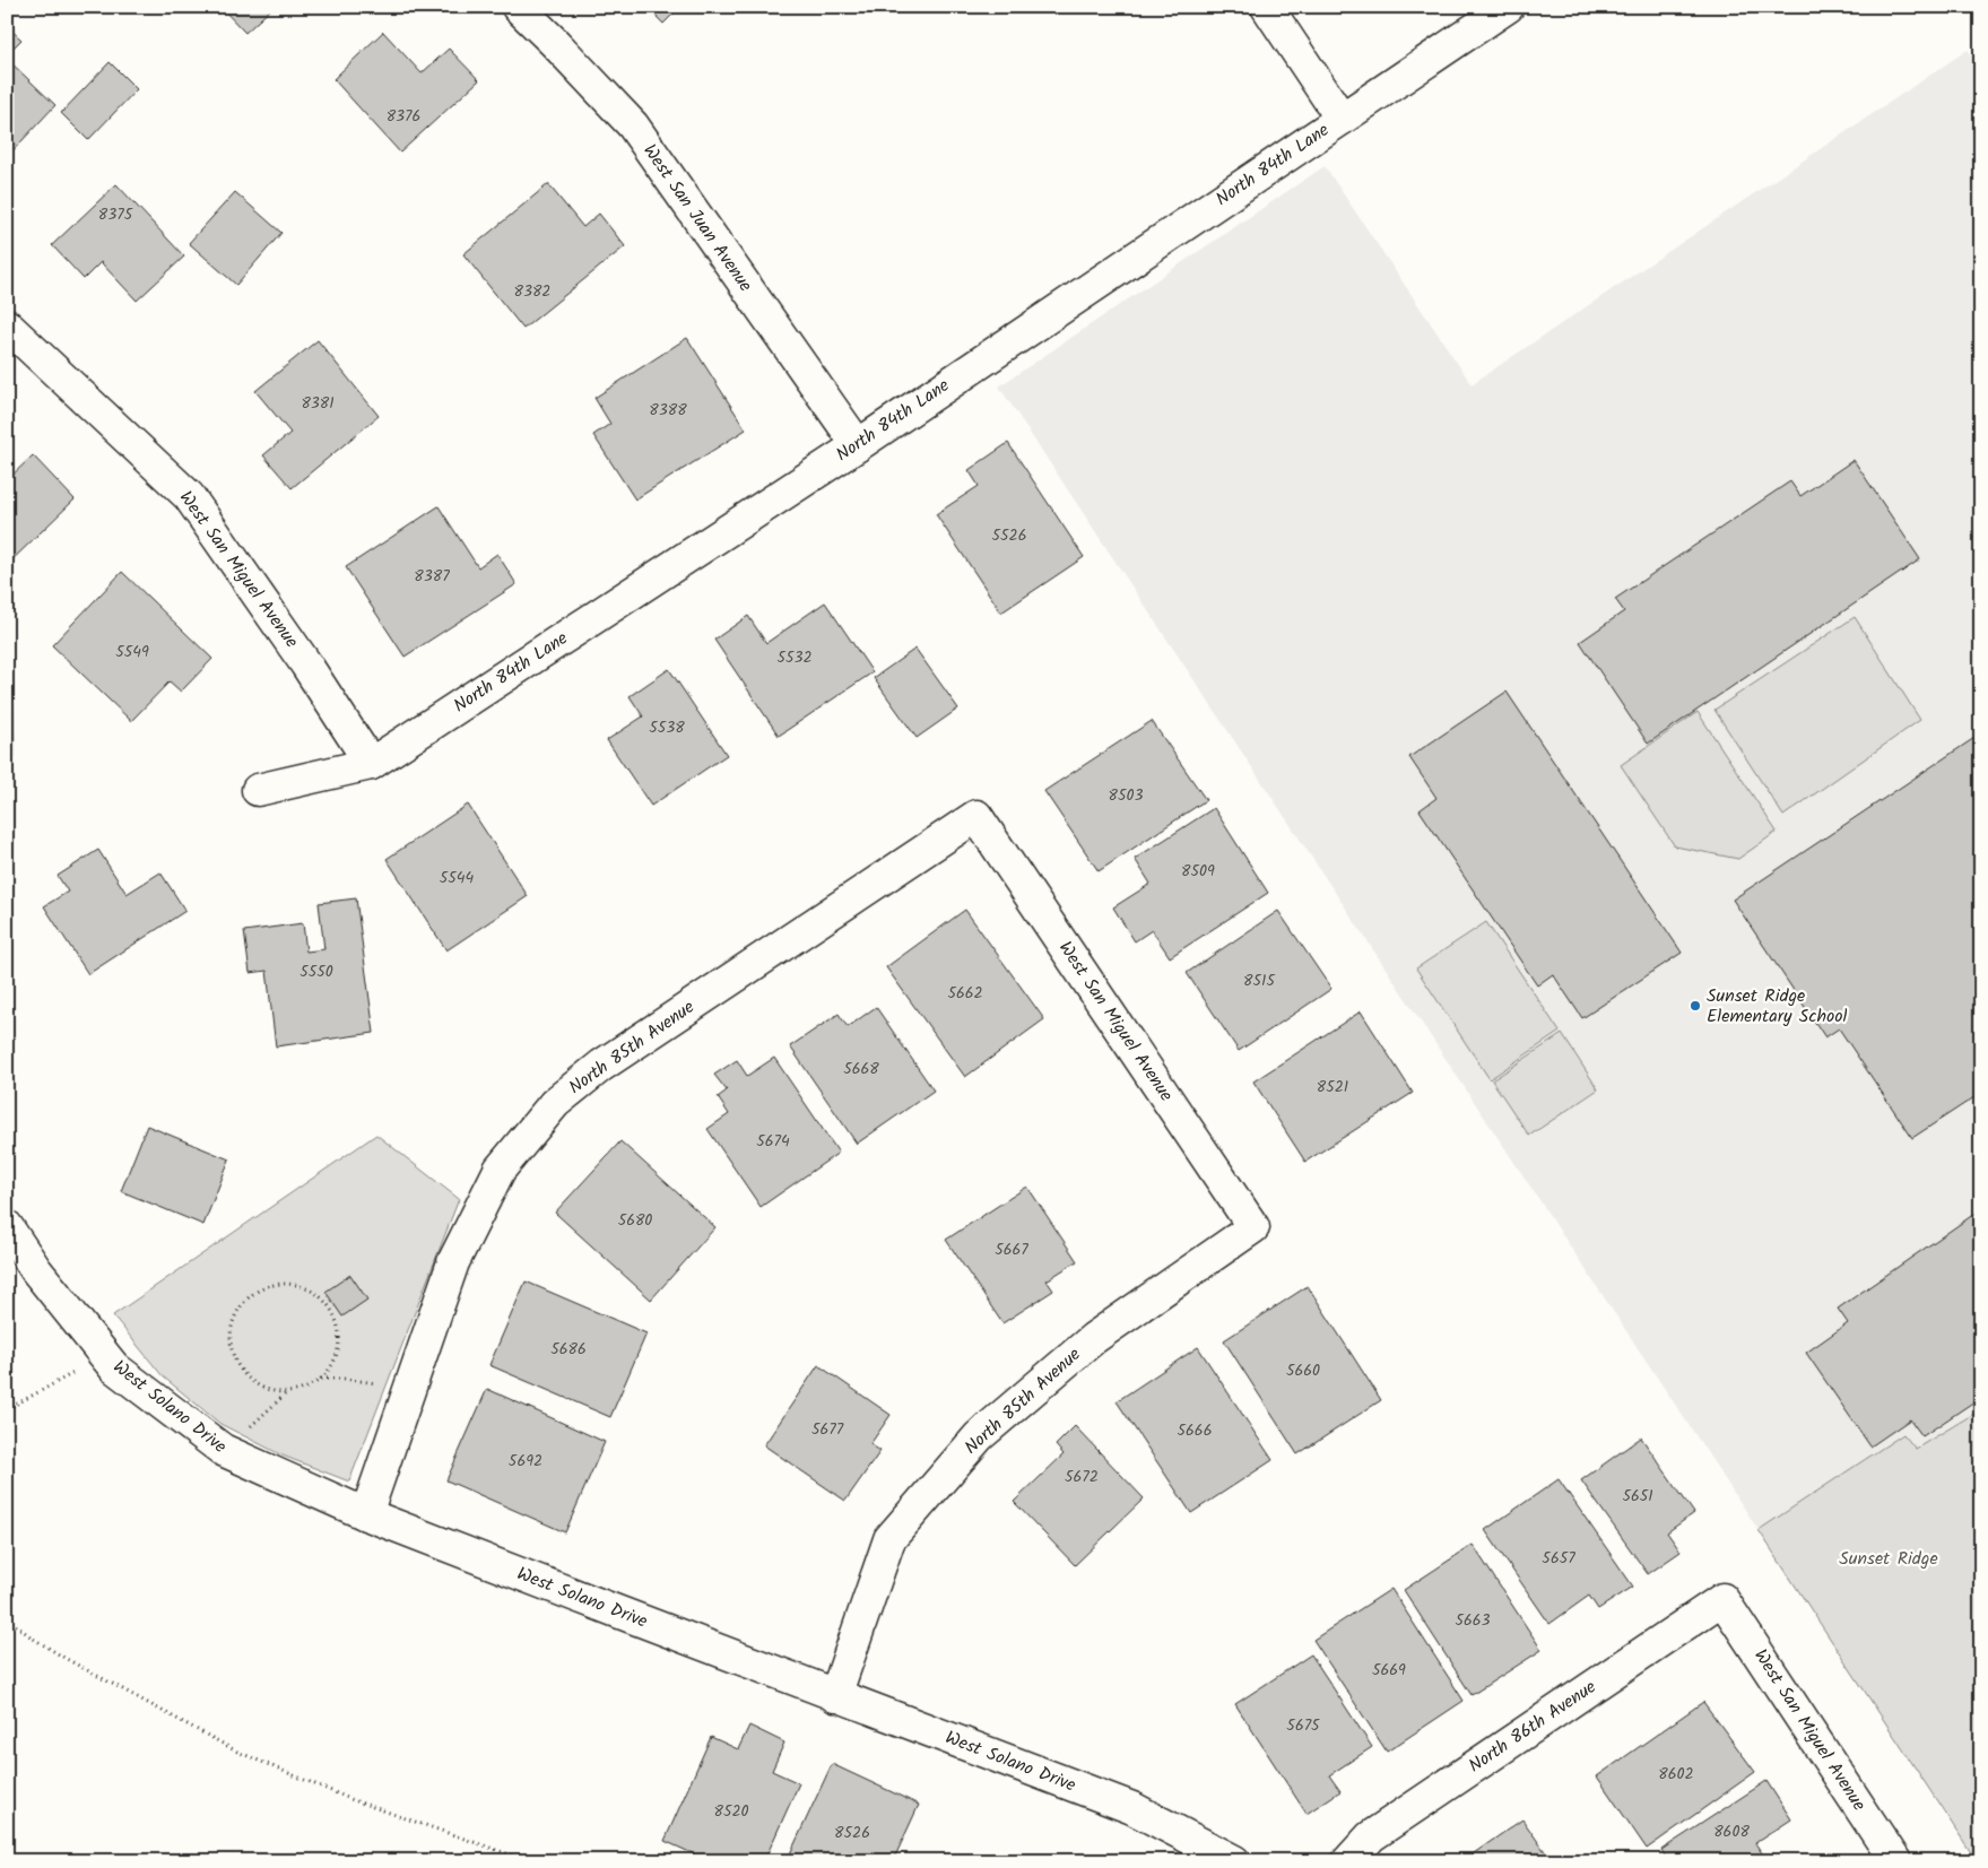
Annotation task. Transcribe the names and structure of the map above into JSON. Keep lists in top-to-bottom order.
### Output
{
  "streets": {
    "street": [
      "North 84th Lane",
      "West San Juan Avenue",
      "West San Miguel Avenue",
      "North 85th Avenue",
      "West Solano Drive",
      "North 86th Avenue"
    ]
  },
  "crossings": [
    ["North 84th Lane", "West San Juan Avenue"],
    ["North 84th Lane", "West San Miguel Avenue"],
    ["West San Miguel Avenue", "North 85th Avenue"],
    ["West San Miguel Avenue", "North 86th Avenue"],
    ["North 85th Avenue", "West Solano Drive"]
  ],
  "parks": ["Sunset Ridge"],
  "places": ["Sunset Ridge Elementary School"],
  "house_numbers": [
    "8376",
    "8375",
    "8382",
    "8381",
    "8388",
    "5526",
    "8387",
    "5549",
    "5532",
    "5538",
    "8503",
    "8509",
    "5544",
    "5550",
    "8515",
    "5662",
    "5668",
    "8521",
    "5674",
    "5680",
    "5667",
    "5686",
    "5660",
    "5677",
    "5666",
    "5692",
    "5672",
    "5651",
    "5657",
    "5663",
    "5669",
    "5675",
    "8602",
    "8520",
    "8608",
    "8526"
  ]
}
